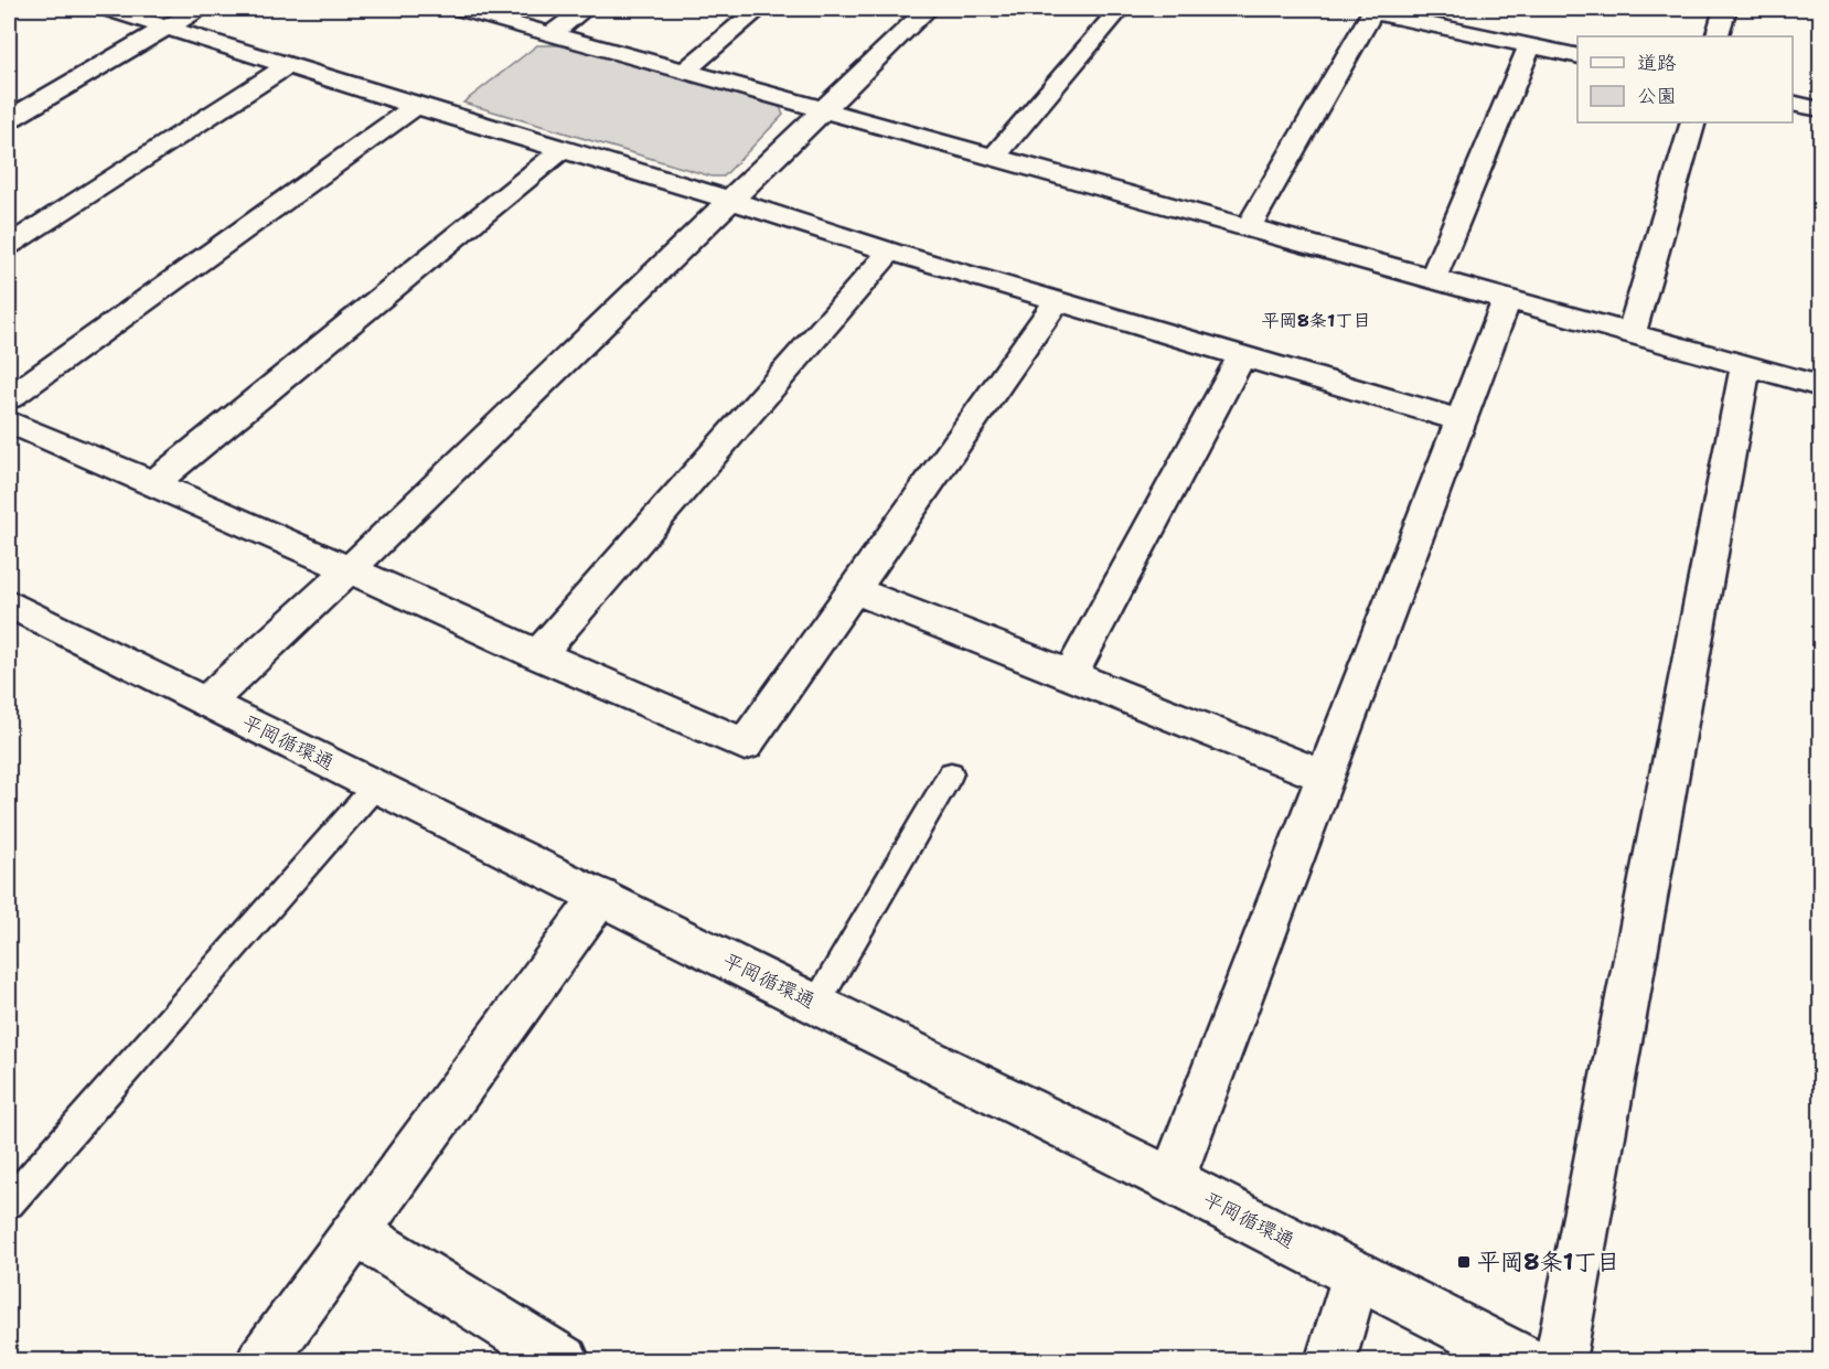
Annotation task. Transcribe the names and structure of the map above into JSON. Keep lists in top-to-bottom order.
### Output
{
  "streets": {
    "street": ["平岡循環通"]
  },
  "districts": ["平岡8条1丁目"],
  "places": {
    "transit": ["平岡8条1丁目"]
  },
  "legend": ["道路", "公園"]
}
